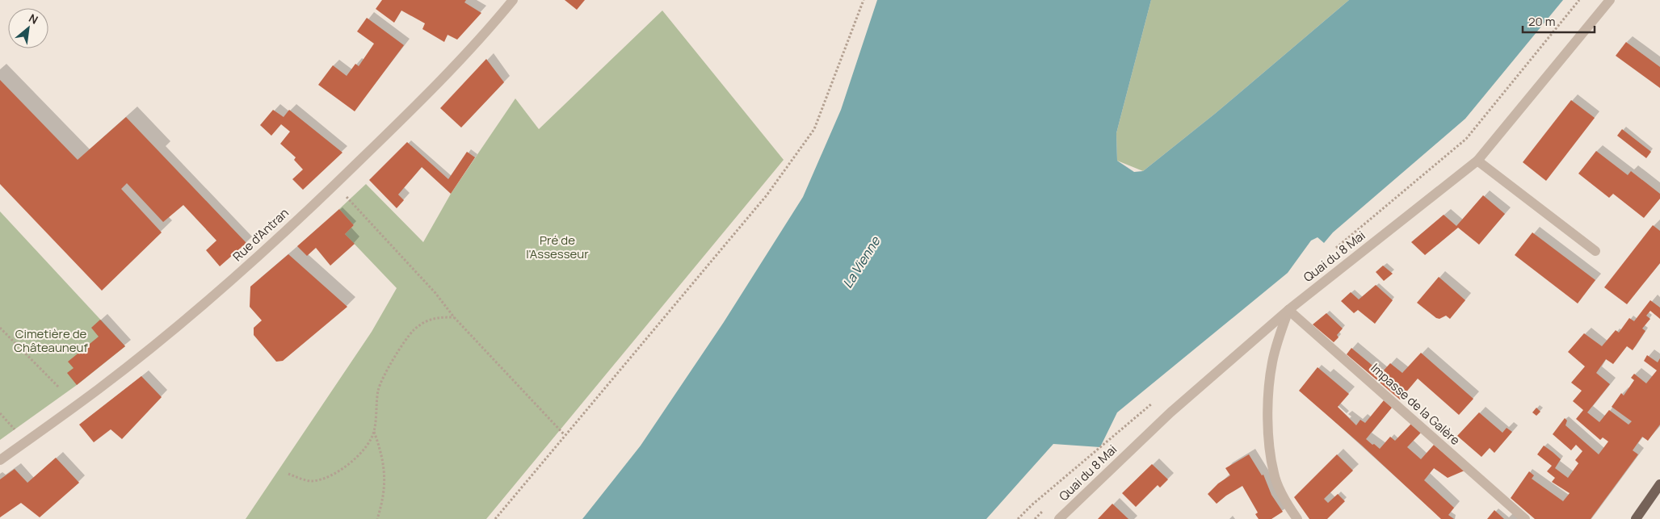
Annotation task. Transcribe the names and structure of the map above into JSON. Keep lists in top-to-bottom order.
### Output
{
  "streets": {
    "street": ["Rue d'Antran", "Quai du 8 Mai", "Impasse de la Galère"]
  },
  "crossings": [
    ["Quai du 8 Mai", "Impasse de la Galère"]
  ],
  "water": ["La Vienne"],
  "parks": ["Pré de l'Assesseur", "Cimetière de Châteauneuf"],
  "scale_bar": "20 m",
  "north": "top right"
}
